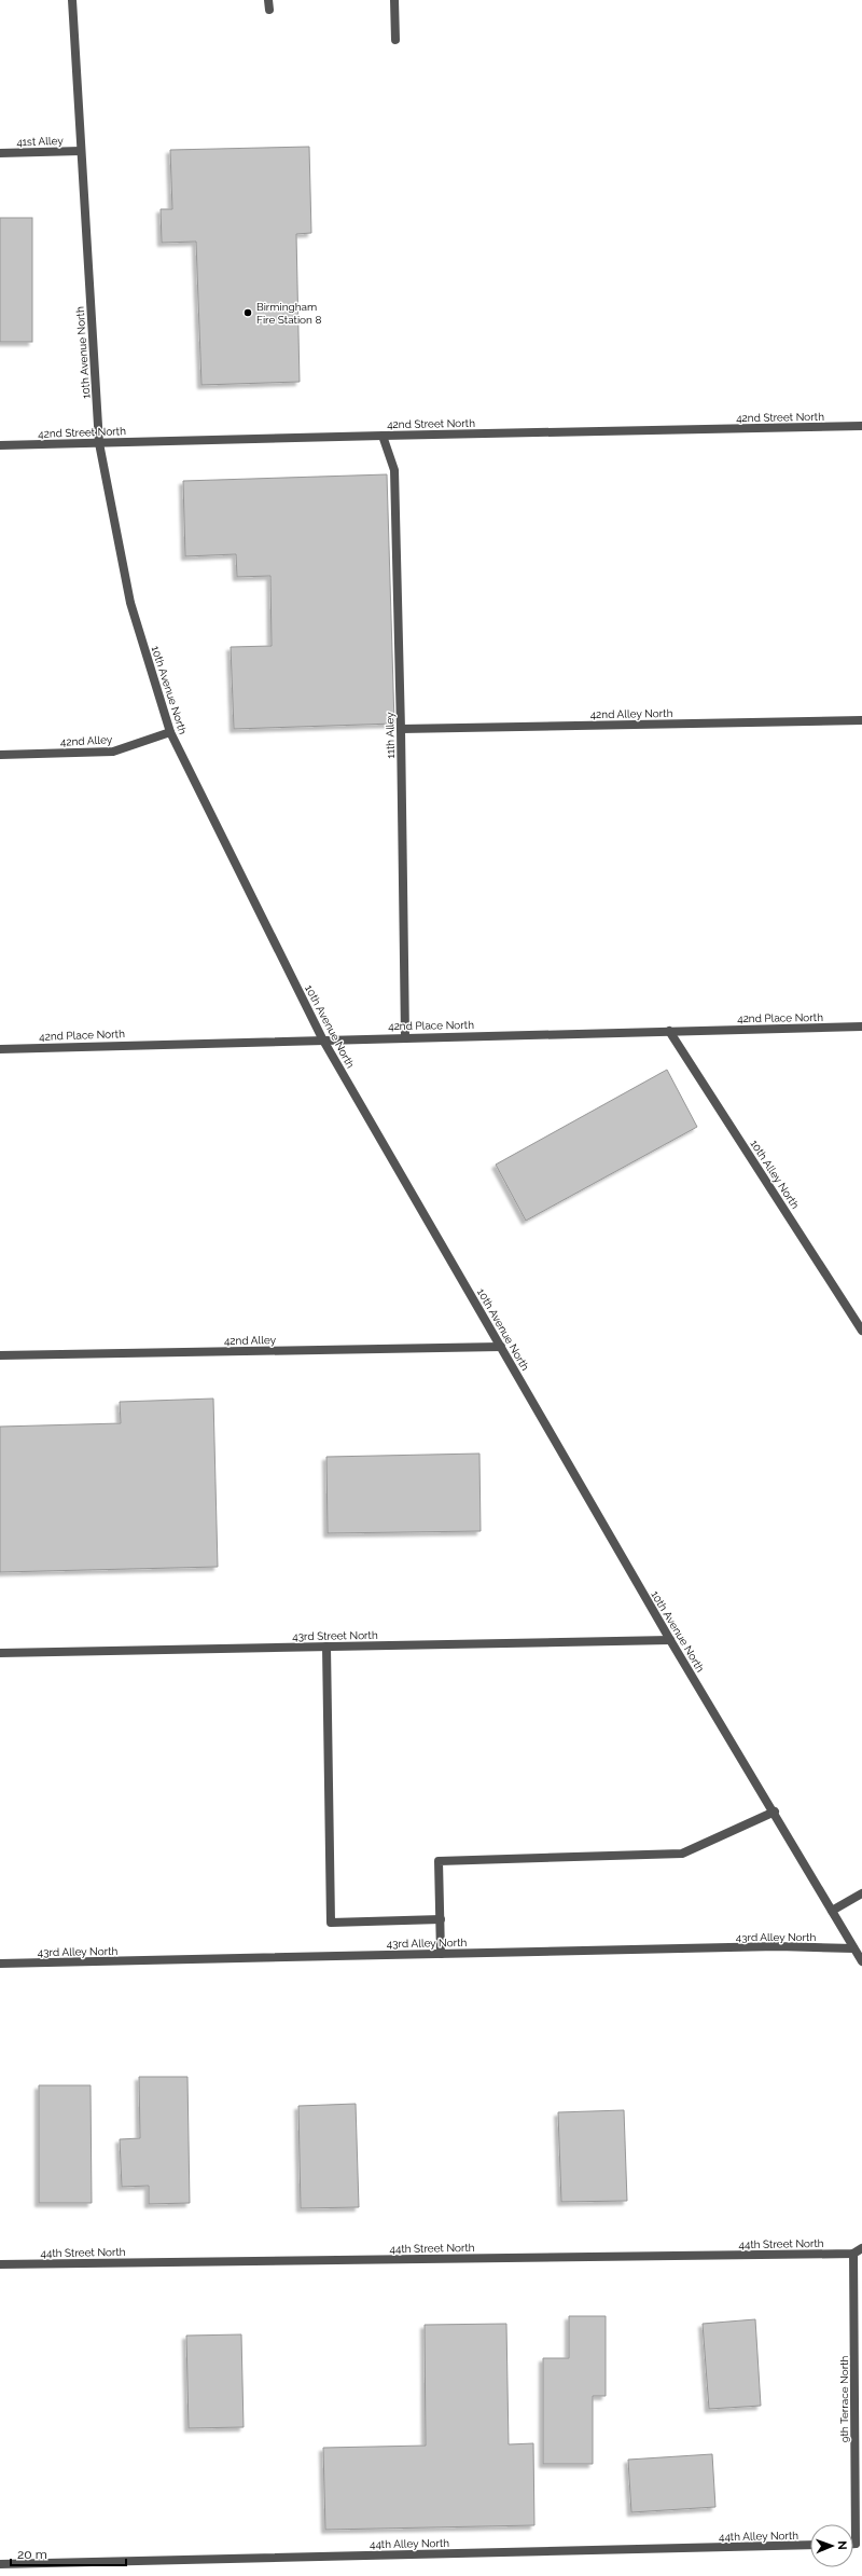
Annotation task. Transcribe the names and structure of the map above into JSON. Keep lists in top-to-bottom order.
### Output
{
  "streets": {
    "street": [
      "41st Alley",
      "10th Avenue North",
      "42nd Street North",
      "42nd Alley North",
      "11th Alley",
      "42nd Alley",
      "42nd Place North",
      "10th Alley North",
      "43rd Street North",
      "43rd Alley North",
      "44th Street North",
      "9th Terrace North",
      "44th Alley North"
    ]
  },
  "crossings": [
    ["41st Alley", "10th Avenue North"],
    ["10th Avenue North", "42nd Street North"],
    ["10th Avenue North", "42nd Alley"],
    ["10th Avenue North", "42nd Place North"],
    ["10th Avenue North", "43rd Street North"],
    ["10th Avenue North", "43rd Alley North"],
    ["42nd Street North", "11th Alley"],
    ["42nd Alley North", "11th Alley"],
    ["11th Alley", "42nd Place North"],
    ["42nd Place North", "10th Alley North"],
    ["44th Street North", "9th Terrace North"]
  ],
  "places": ["Birmingham Fire Station 8"],
  "scale_bar": "20 m",
  "north": "right"
}
